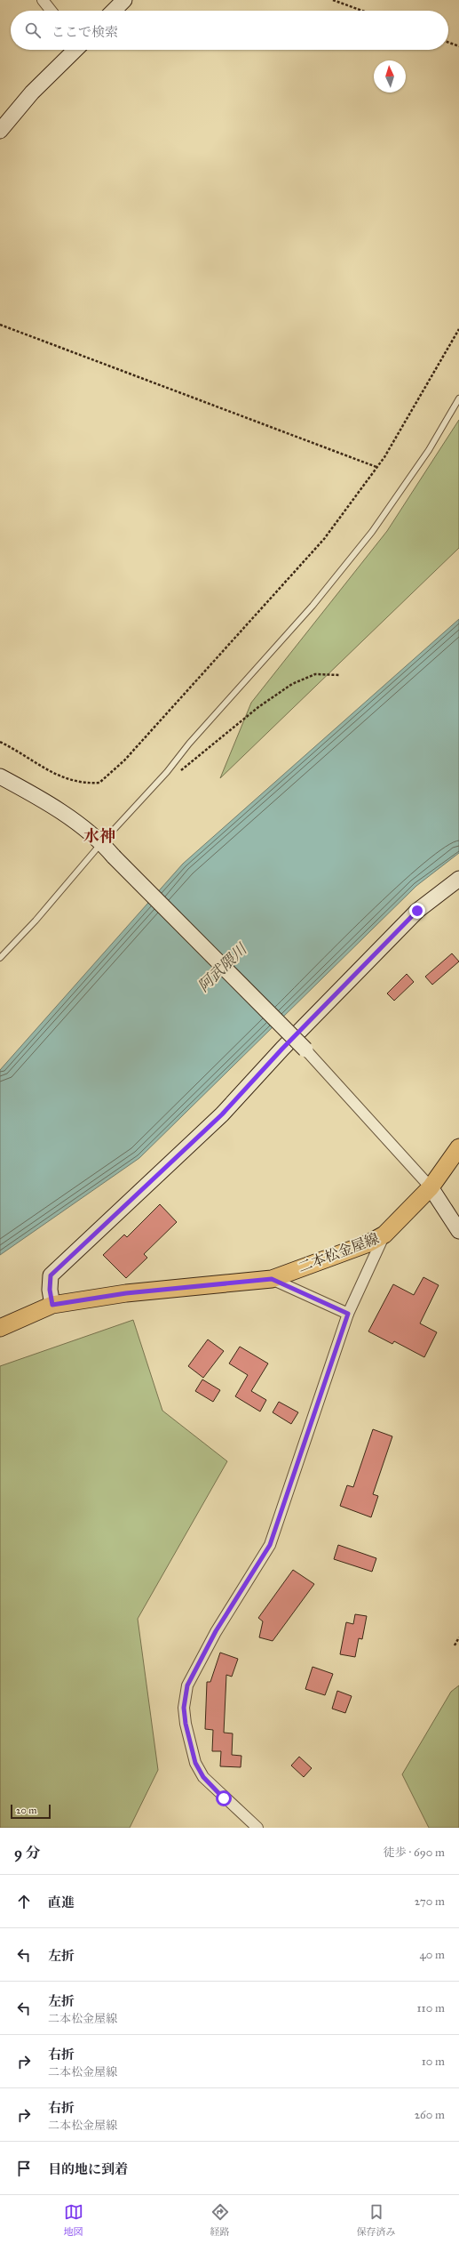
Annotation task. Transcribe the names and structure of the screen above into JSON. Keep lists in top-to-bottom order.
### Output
{
  "streets": {
    "main road": ["二本松金屋線"]
  },
  "districts": ["水神"],
  "water": ["阿武隈川"],
  "scale_bar": "20 m",
  "north": "top",
  "page": {
    "search": "ここで検索",
    "scale": "20 m",
    "heading": ["9 分", "徒歩 · 690 m"],
    "list": [
      ["直進", "270 m"],
      ["左折", "40 m"],
      ["左折", "二本松金屋線", "110 m"],
      ["右折", "二本松金屋線", "10 m"],
      ["右折", "二本松金屋線", "260 m"],
      "目的地に到着"
    ],
    "nav": ["地図", "経路", "保存済み"]
  }
}
